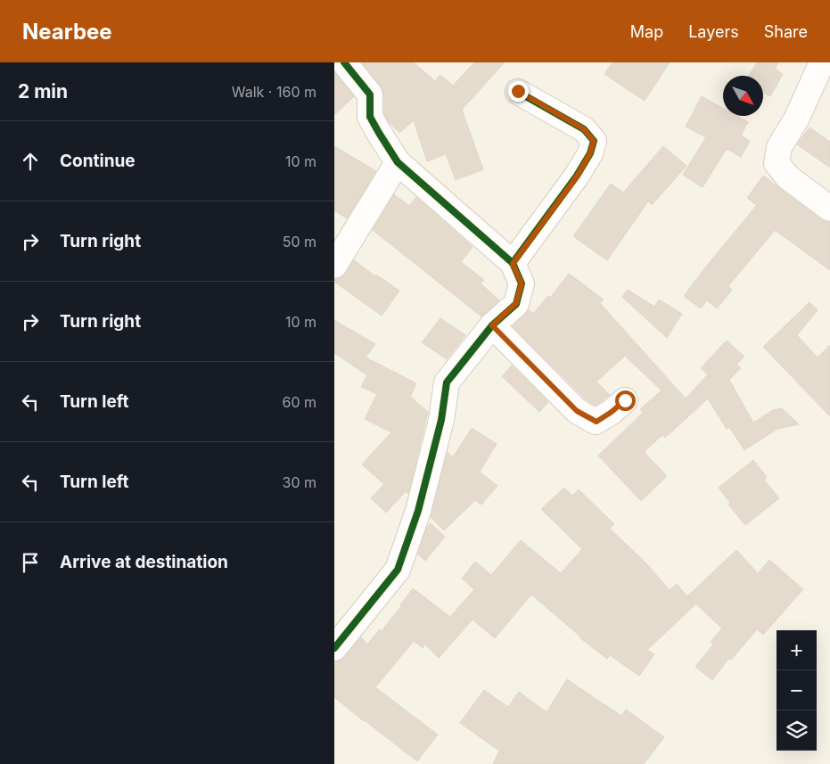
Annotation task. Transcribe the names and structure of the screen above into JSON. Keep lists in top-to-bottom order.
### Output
{
  "north": "bottom right",
  "page": {
    "header": "Nearbee",
    "nav": ["Map", "Layers", "Share"],
    "heading": ["2 min", "Walk · 160 m"],
    "list": [
      ["Continue", "10 m"],
      ["Turn right", "50 m"],
      ["Turn right", "10 m"],
      ["Turn left", "60 m"],
      ["Turn left", "30 m"],
      "Arrive at destination"
    ],
    "map_buttons": ["+", "−"]
  }
}
